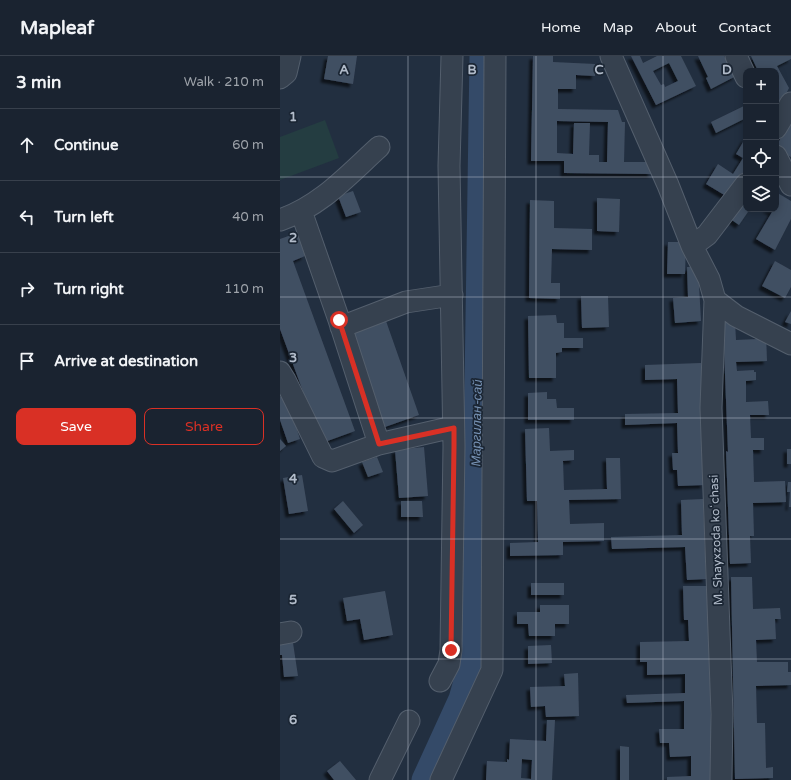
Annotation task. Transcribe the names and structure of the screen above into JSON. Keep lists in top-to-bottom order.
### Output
{
  "streets": {
    "street": ["M. Shayxzoda koʻchasi"]
  },
  "water": ["Маргилан-сай"],
  "page": {
    "header": "Mapleaf",
    "nav": [
      "Home",
      "Map",
      "About",
      "Contact"
    ],
    "heading": ["3 min", "Walk · 210 m"],
    "map_buttons": ["+", "−"],
    "list": [
      ["Continue", "60 m"],
      ["Turn left", "40 m"],
      ["Turn right", "110 m"],
      "Arrive at destination"
    ],
    "buttons": ["Save", "Share"]
  },
  "grid": {
    "columns": [
      "A",
      "B",
      "C",
      "D"
    ],
    "rows": [
      "1",
      "2",
      "3",
      "4",
      "5",
      "6"
    ]
  }
}
